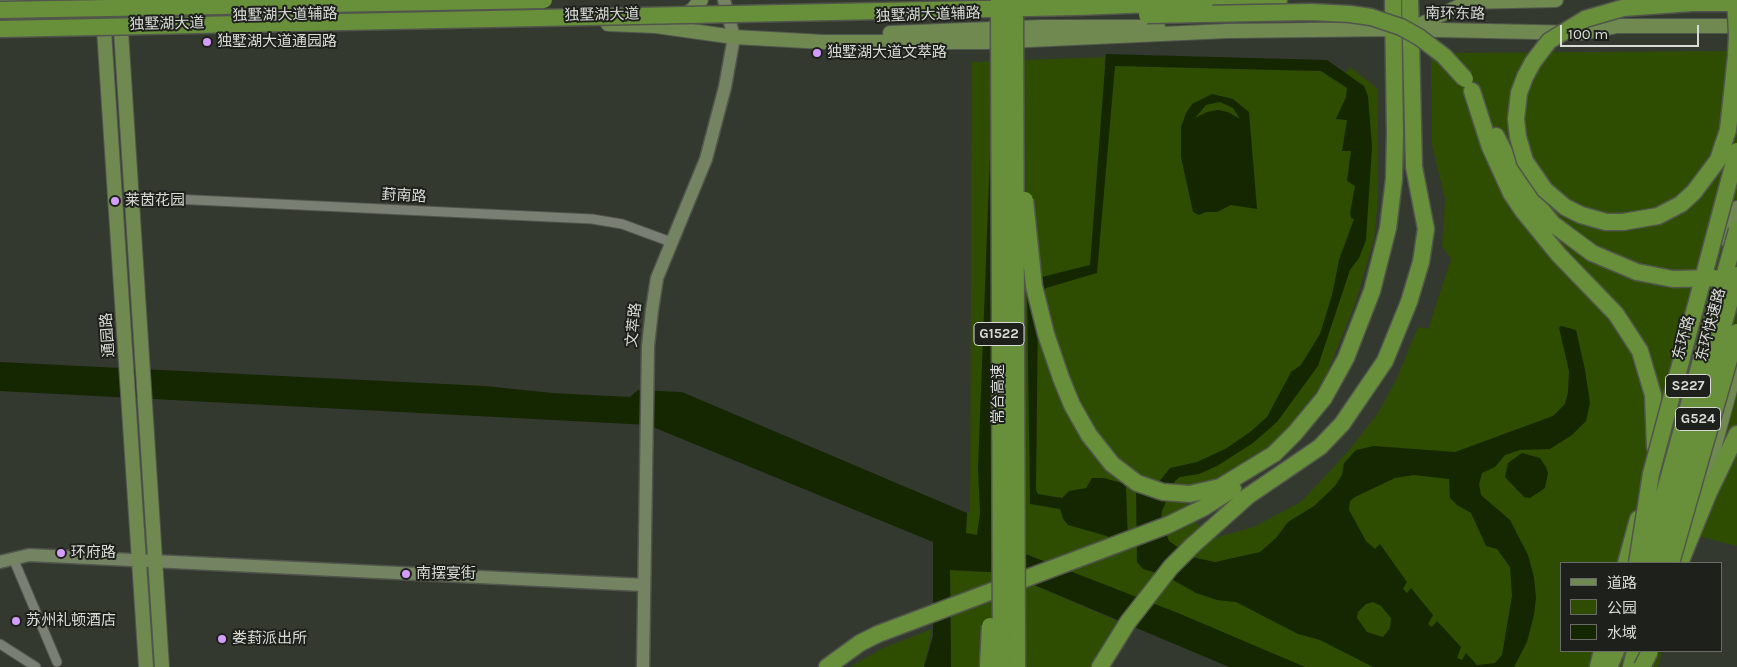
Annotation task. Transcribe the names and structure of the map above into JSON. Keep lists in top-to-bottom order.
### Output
{
  "streets": {
    "highway": [
      "独墅湖大道",
      "东环快速路",
      "G1522",
      "常台高速",
      "G524"
    ],
    "main road": [
      "南环东路",
      "独墅湖大道辅路",
      "文萃路",
      "通园路",
      "东环路",
      "S227"
    ],
    "street": ["葑南路"]
  },
  "crossings": [
    ["南环东路", "独墅湖大道辅路"],
    ["独墅湖大道辅路", "文萃路"],
    ["独墅湖大道辅路", "通园路"],
    ["葑南路", "文萃路"],
    ["东环快速路", "S227"]
  ],
  "places": [
    "独墅湖大道通园路",
    "独墅湖大道文萃路",
    "莱茵花园",
    "环府路",
    "南摆宴街",
    "苏州礼顿酒店",
    "娄葑派出所"
  ],
  "legend": ["道路", "公园", "水域"],
  "scale_bar": "100 m"
}
